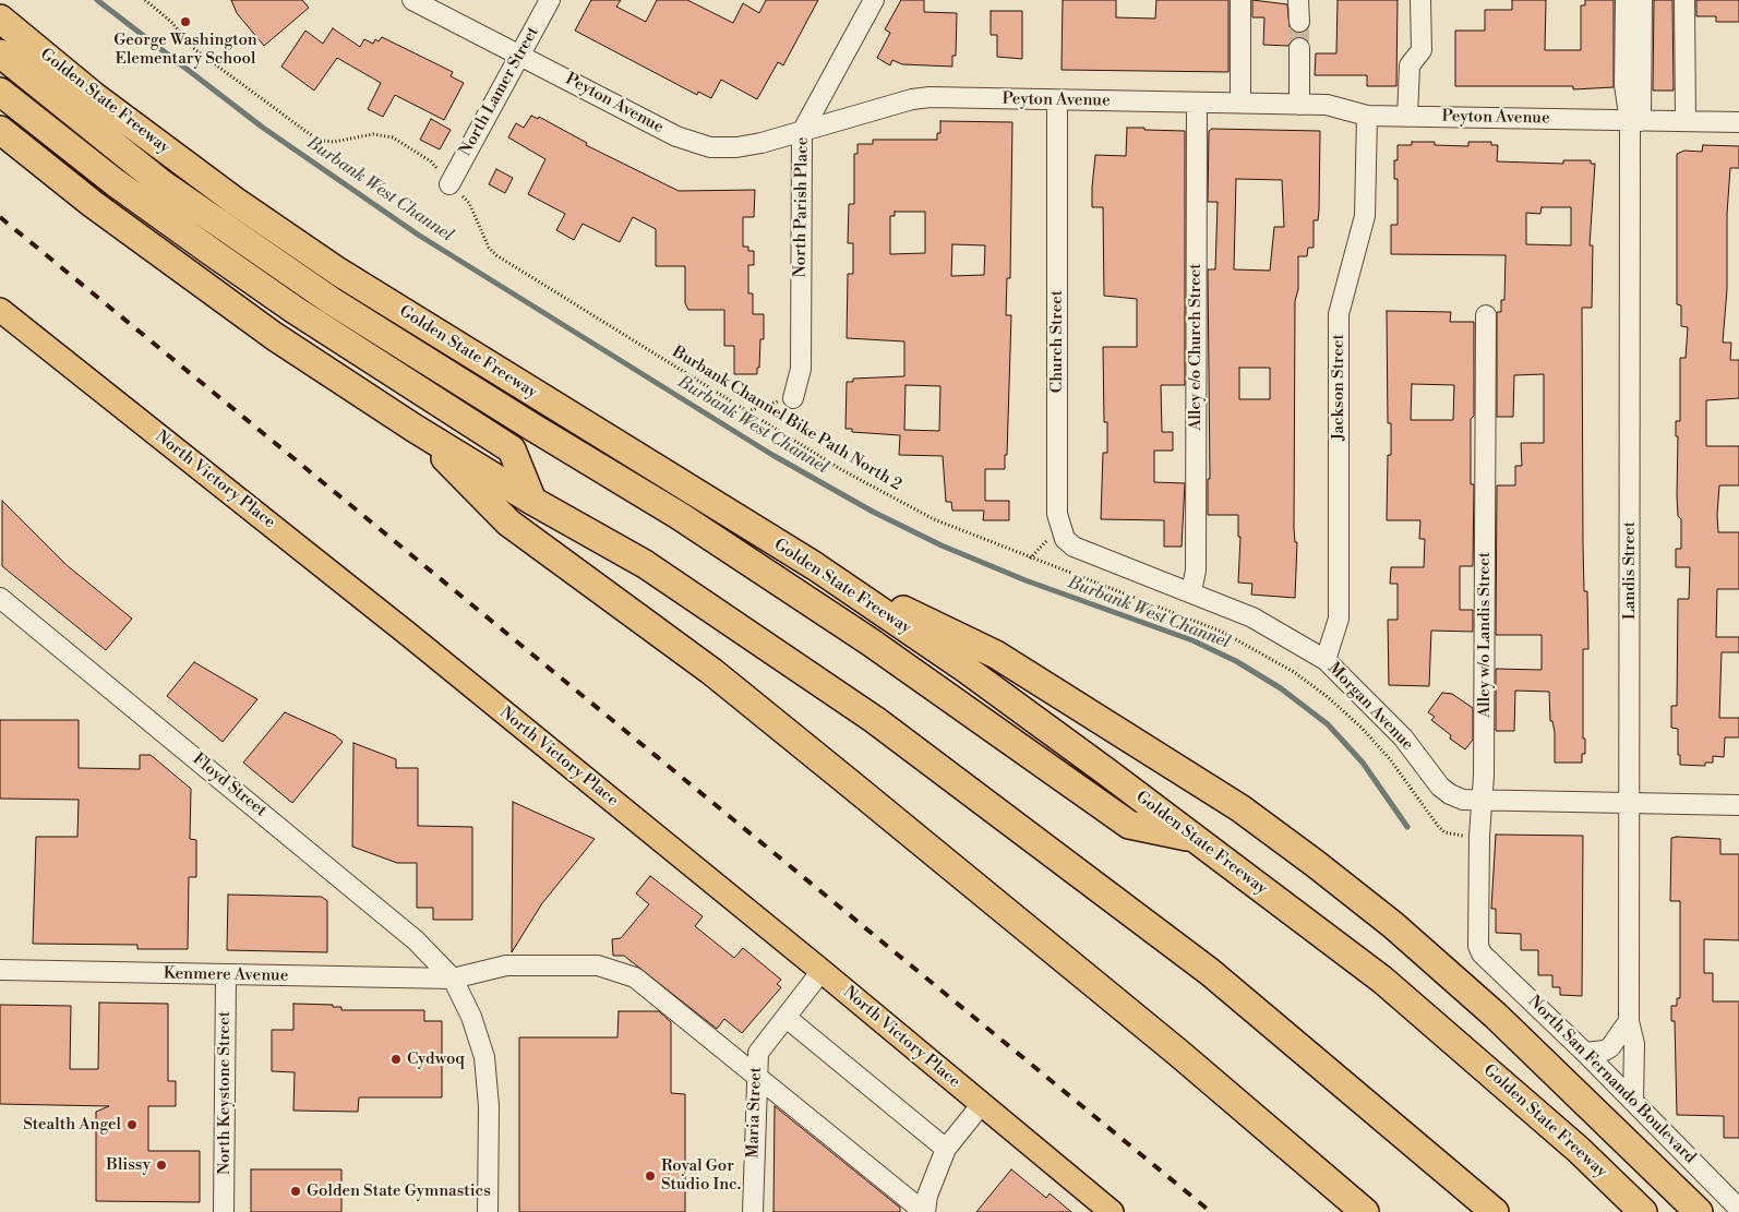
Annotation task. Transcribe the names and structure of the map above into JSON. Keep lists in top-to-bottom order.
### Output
{
  "streets": {
    "highway": ["Golden State Freeway"],
    "main road": ["North Victory Place"],
    "street": [
      "North Lamer Street",
      "Peyton Avenue",
      "North Parish Place",
      "Church Street",
      "Alley e/o Church Street",
      "Jackson Street",
      "Landis Street",
      "Alley w/o Landis Street",
      "Morgan Avenue",
      "Floyd Street",
      "Kenmere Avenue",
      "North San Fernando Boulevard",
      "North Keystone Street",
      "Maria Street"
    ],
    "path": ["Burbank Channel Bike Path North 2"]
  },
  "crossings": [
    ["North Lamer Street", "Peyton Avenue"],
    ["North Lamer Street", "Burbank Channel Bike Path North 2"],
    ["Peyton Avenue", "North Parish Place"],
    ["Peyton Avenue", "Church Street"],
    ["Peyton Avenue", "Alley e/o Church Street"],
    ["Peyton Avenue", "Jackson Street"],
    ["Peyton Avenue", "Landis Street"],
    ["Church Street", "Morgan Avenue"],
    ["Alley e/o Church Street", "Morgan Avenue"],
    ["Jackson Street", "Morgan Avenue"],
    ["Burbank Channel Bike Path North 2", "Alley w/o Landis Street"],
    ["North Victory Place", "Maria Street"],
    ["Landis Street", "Morgan Avenue"],
    ["Landis Street", "North San Fernando Boulevard"],
    ["Alley w/o Landis Street", "Morgan Avenue"],
    ["Alley w/o Landis Street", "North San Fernando Boulevard"],
    ["Floyd Street", "Kenmere Avenue"],
    ["Kenmere Avenue", "North Keystone Street"],
    ["Kenmere Avenue", "Maria Street"]
  ],
  "water": ["Burbank West Channel"],
  "places": [
    "George Washington Elementary School",
    "Cydwoq",
    "Stealth Angel",
    "Blissy",
    "Royal Gor Studio Inc.",
    "Golden State Gymnastics"
  ]
}
